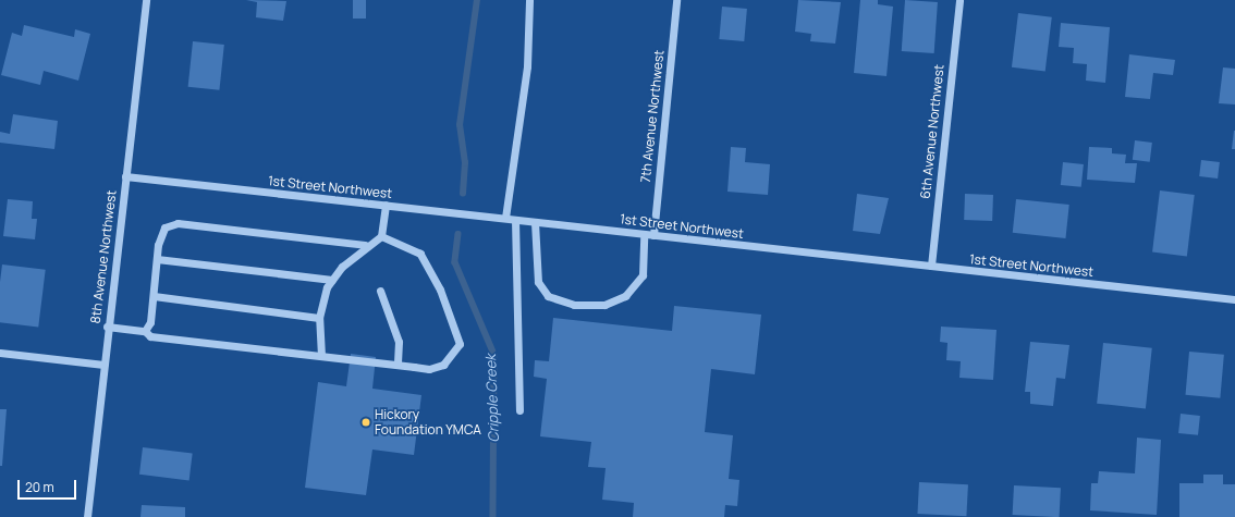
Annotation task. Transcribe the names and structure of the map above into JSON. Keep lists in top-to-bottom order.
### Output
{
  "streets": {
    "street": [
      "7th Avenue Northwest",
      "6th Avenue Northwest",
      "1st Street Northwest",
      "8th Avenue Northwest"
    ]
  },
  "crossings": [
    ["7th Avenue Northwest", "1st Street Northwest"],
    ["6th Avenue Northwest", "1st Street Northwest"],
    ["1st Street Northwest", "8th Avenue Northwest"]
  ],
  "water": ["Cripple Creek"],
  "places": ["Hickory Foundation YMCA"],
  "scale_bar": "20 m"
}
